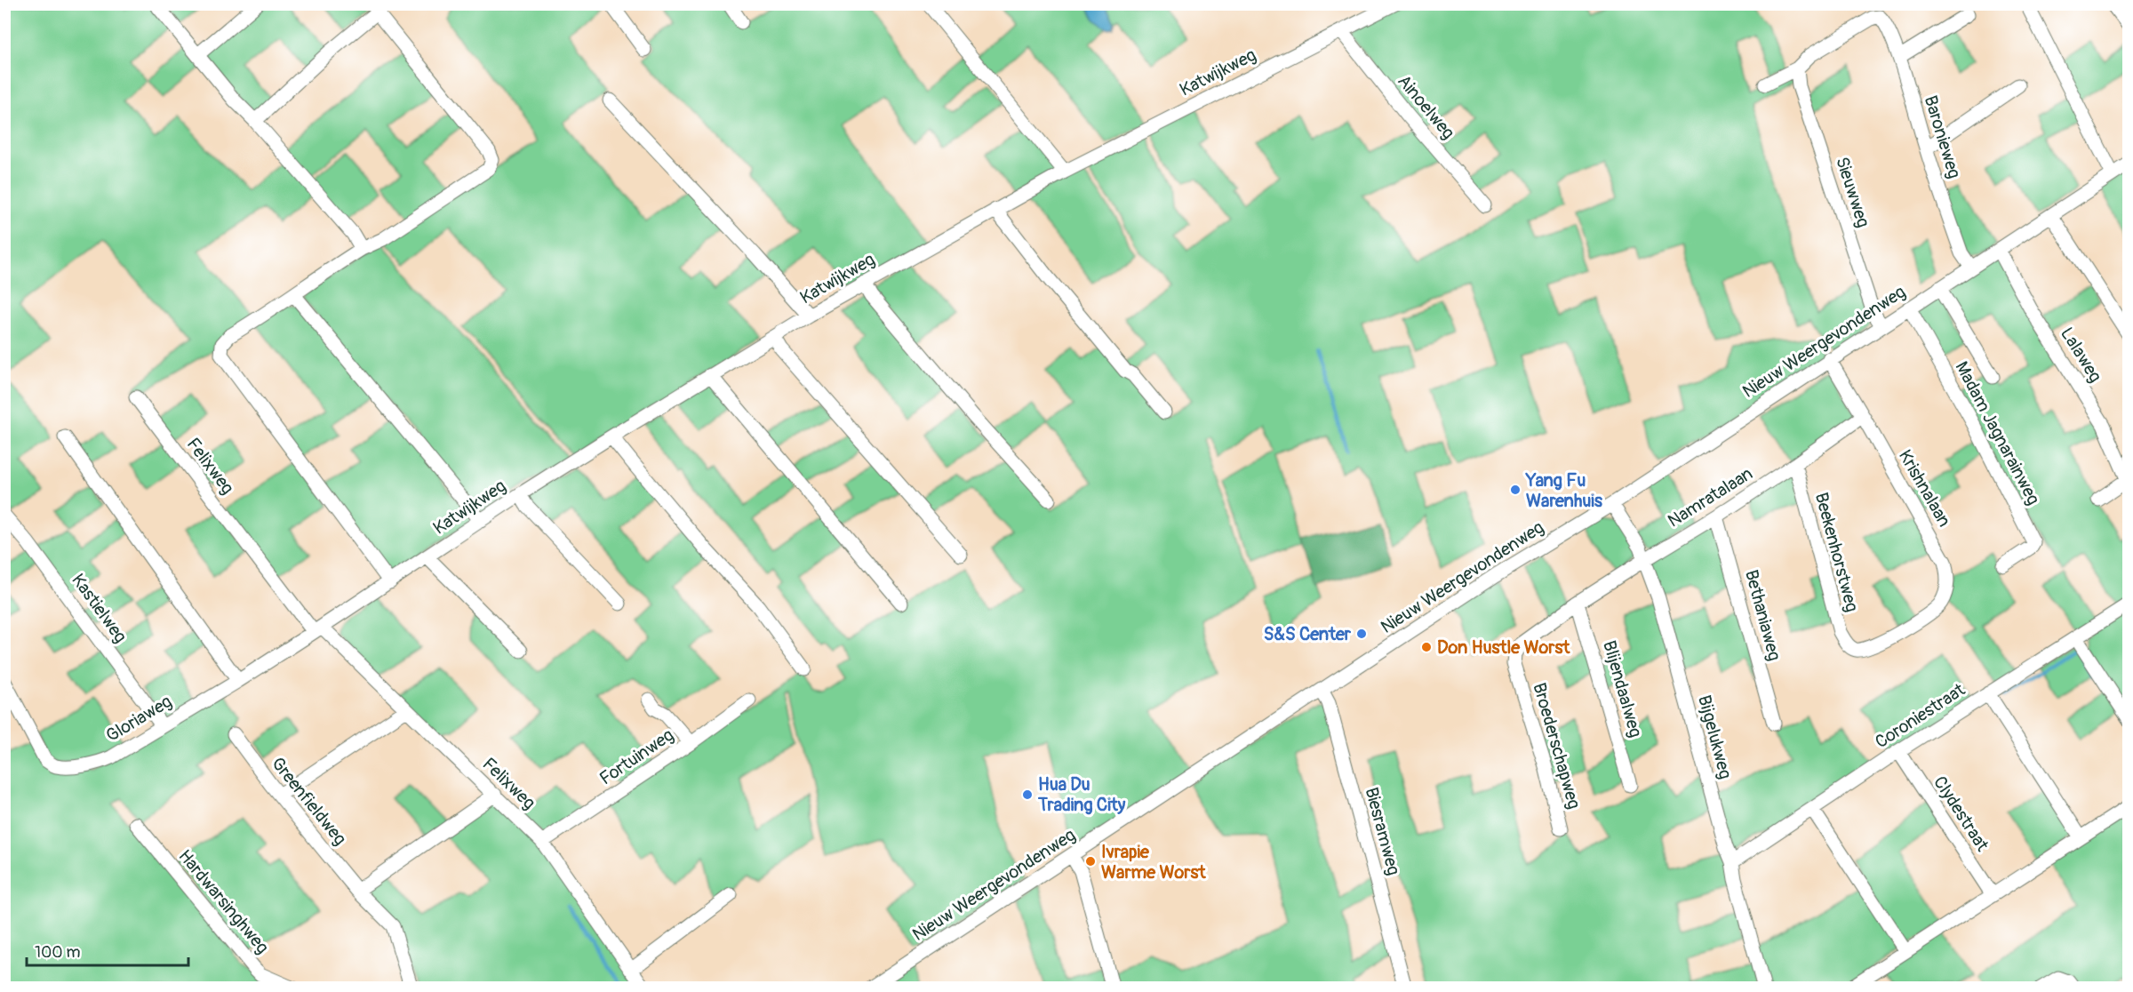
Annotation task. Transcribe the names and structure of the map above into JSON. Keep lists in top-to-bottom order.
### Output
{
  "streets": {
    "street": [
      "Katwijkweg",
      "Ainoelweg",
      "Baronieweg",
      "Sieuwweg",
      "Nieuw Weergevondenweg",
      "Lalaweg",
      "Madam Jagnarainweg",
      "Felixweg",
      "Krishnalaan",
      "Namratalaan",
      "Beekenhorstweg",
      "Kastielweg",
      "Bethaniaweg",
      "Blijendaalweg",
      "Coroniestraat",
      "Gloriaweg",
      "Bijgelukweg",
      "Broederschapweg",
      "Fortuinweg",
      "Greenfieldweg",
      "Clydestraat",
      "Biesramweg",
      "Hardwarsinghweg"
    ]
  },
  "crossings": [
    ["Katwijkweg", "Ainoelweg"],
    ["Katwijkweg", "Felixweg"],
    ["Katwijkweg", "Gloriaweg"],
    ["Baronieweg", "Sieuwweg"],
    ["Baronieweg", "Nieuw Weergevondenweg"],
    ["Sieuwweg", "Nieuw Weergevondenweg"],
    ["Nieuw Weergevondenweg", "Lalaweg"],
    ["Nieuw Weergevondenweg", "Madam Jagnarainweg"],
    ["Nieuw Weergevondenweg", "Bijgelukweg"],
    ["Nieuw Weergevondenweg", "Biesramweg"],
    ["Felixweg", "Gloriaweg"],
    ["Felixweg", "Fortuinweg"],
    ["Krishnalaan", "Namratalaan"],
    ["Krishnalaan", "Beekenhorstweg"],
    ["Namratalaan", "Beekenhorstweg"],
    ["Namratalaan", "Bethaniaweg"],
    ["Namratalaan", "Blijendaalweg"],
    ["Namratalaan", "Bijgelukweg"],
    ["Namratalaan", "Broederschapweg"],
    ["Kastielweg", "Gloriaweg"],
    ["Coroniestraat", "Bijgelukweg"],
    ["Coroniestraat", "Clydestraat"]
  ],
  "places": [
    "Yang Fu Warenhuis",
    "S&S Center",
    "Don Hustle Worst",
    "Hua Du Trading City",
    "Ivrapie Warme Worst"
  ],
  "scale_bar": "100 m"
}
